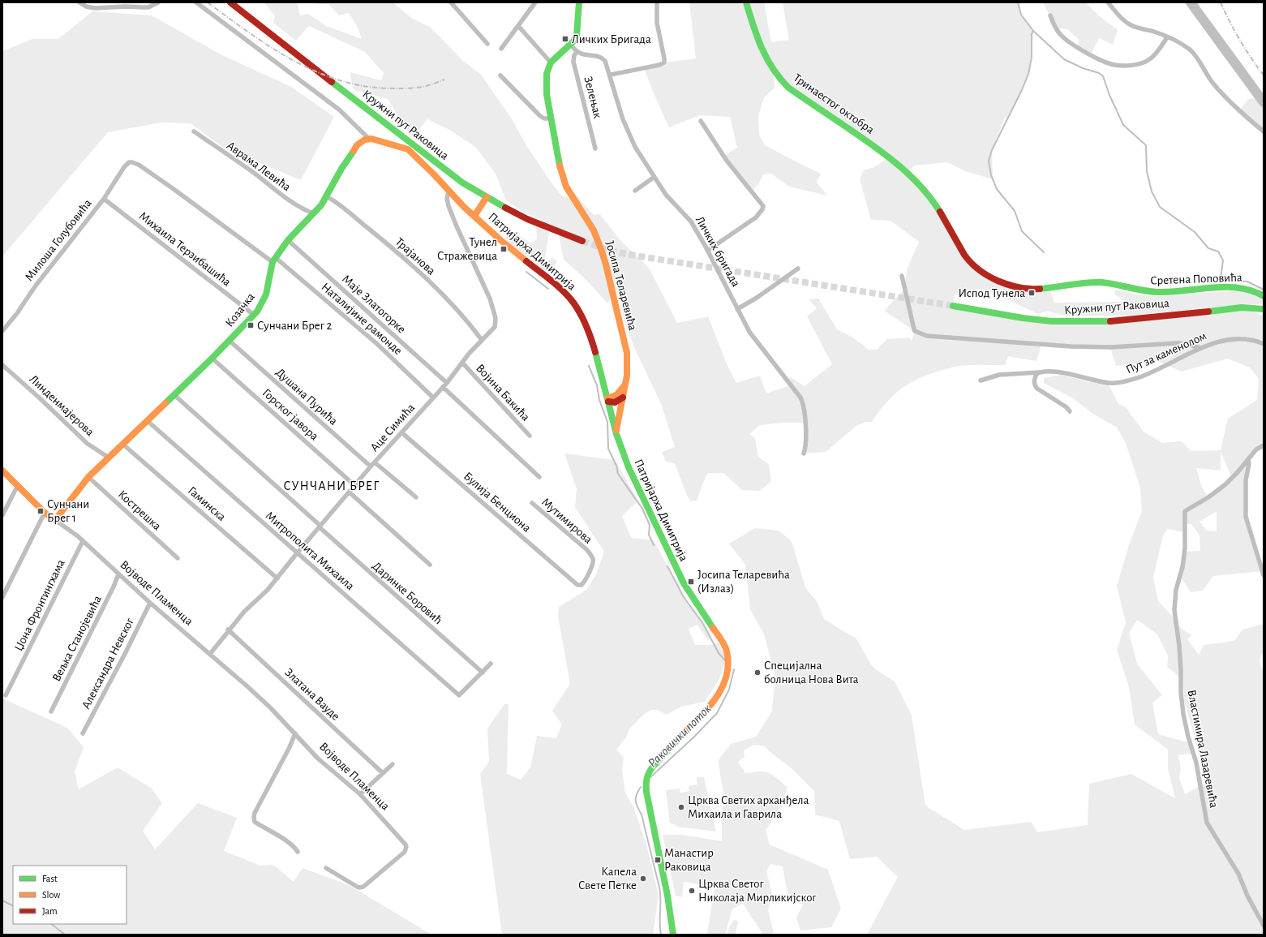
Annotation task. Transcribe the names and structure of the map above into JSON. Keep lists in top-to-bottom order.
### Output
{
  "streets": {
    "street": [
      "Зелењак",
      "Тринаестог октобра",
      "Кружни пут Раковица",
      "Аврама Левића",
      "Милоша Голубовића",
      "Михаила Терзибашића",
      "Патријарха Димитрија",
      "Личких бригада",
      "Трајанова",
      "Сретена Поповића",
      "Јосипа Теларевића",
      "Маје Златогорке",
      "Козачка",
      "Наталијине рамонде",
      "Пут за каменолом",
      "Војина Бакића",
      "Душана Пурића",
      "Линденмајерова",
      "Горског јавора",
      "Аце Симића",
      "Булија Бенциона",
      "Гаминска",
      "Кострешка",
      "Мутимирова",
      "Митрополита Михаила",
      "Војводе Пламенца",
      "Даринке Боровић",
      "Џона Фронтингхама",
      "Вељка Станојевића",
      "Александра Невског",
      "Златана Вауде",
      "Властимира Лазаревића"
    ]
  },
  "crossings": [
    ["Зелењак", "Личких бригада"],
    ["Тринаестог октобра", "Сретена Поповића"],
    ["Аврама Левића", "Козачка"],
    ["Милоша Голубовића", "Михаила Терзибашића"],
    ["Милоша Голубовића", "Наталијине рамонде"],
    ["Михаила Терзибашића", "Козачка"],
    ["Патријарха Димитрија", "Јосипа Теларевића"],
    ["Патријарха Димитрија", "Аце Симића"],
    ["Трајанова", "Козачка"],
    ["Трајанова", "Аце Симића"],
    ["Маје Златогорке", "Козачка"],
    ["Маје Златогорке", "Аце Симића"],
    ["Козачка", "Наталијине рамонде"],
    ["Козачка", "Душана Пурића"],
    ["Козачка", "Линденмајерова"],
    ["Козачка", "Горског јавора"],
    ["Козачка", "Гаминска"],
    ["Козачка", "Кострешка"],
    ["Козачка", "Митрополита Михаила"],
    ["Козачка", "Војводе Пламенца"],
    ["Козачка", "Даринке Боровић"],
    ["Наталијине рамонде", "Аце Симића"],
    ["Војина Бакића", "Аце Симића"],
    ["Душана Пурића", "Аце Симића"],
    ["Горског јавора", "Аце Симића"],
    ["Аце Симића", "Булија Бенциона"],
    ["Аце Симића", "Гаминска"],
    ["Аце Симића", "Митрополита Михаила"],
    ["Аце Симића", "Војводе Пламенца"],
    ["Аце Симића", "Даринке Боровић"],
    ["Аце Симића", "Златана Вауде"],
    ["Булија Бенциона", "Мутимирова"],
    ["Митрополита Михаила", "Даринке Боровић"],
    ["Војводе Пламенца", "Џона Фронтингхама"],
    ["Војводе Пламенца", "Вељка Станојевића"],
    ["Војводе Пламенца", "Александра Невског"]
  ],
  "districts": ["СУНЧАНИ БРЕГ"],
  "water": ["Раковички поток"],
  "places": {
    "transit": [
      "Личких Бригада",
      "Тунел Стражевица",
      "Испод Тунела",
      "Сунчани Брег 2",
      "Сунчани Брег 1",
      "Јосипа Теларевића (Излаз)",
      "Манастир Раковица"
    ],
    "other": [
      "Специјална болница Нова Вита",
      "Црква Светих арханђела Михаила и Гаврила",
      "Капела Свете Петке",
      "Црква Светог Николаја Мирликијског"
    ]
  },
  "legend": ["Fast", "Slow", "Jam"]
}
